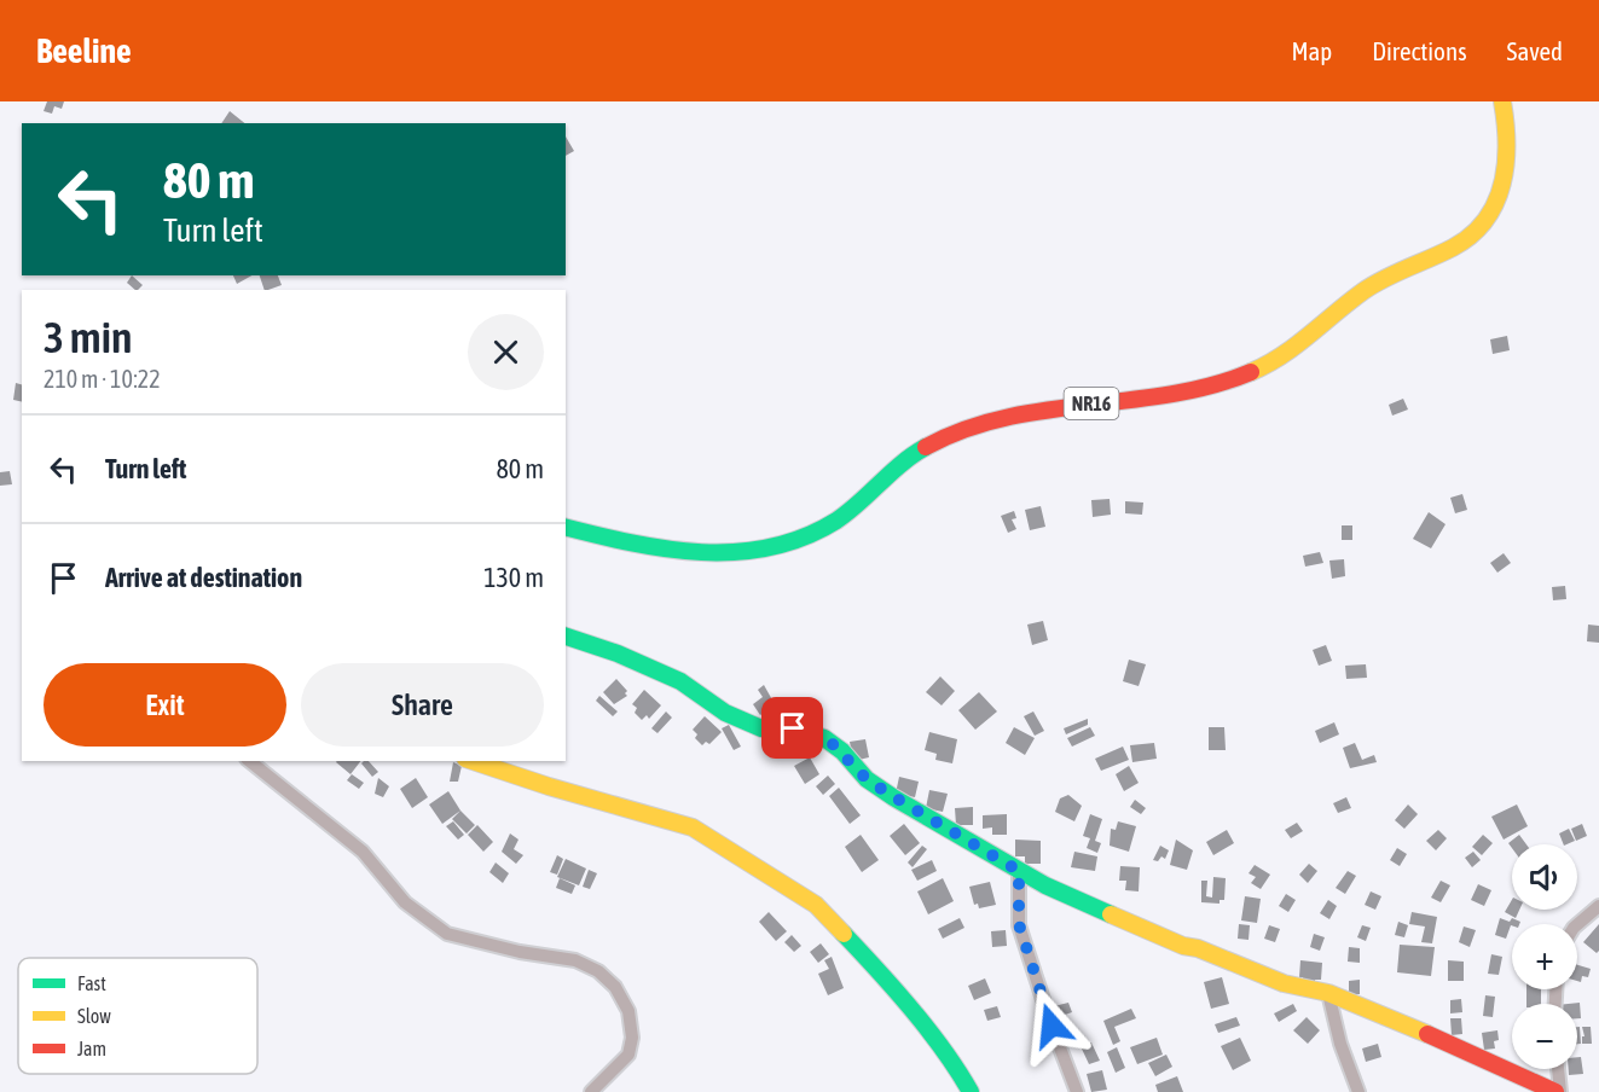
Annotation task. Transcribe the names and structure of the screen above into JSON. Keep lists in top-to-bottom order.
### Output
{
  "streets": {
    "main road": ["NR16"]
  },
  "legend": ["Fast", "Slow", "Jam"],
  "page": {
    "header": "Beeline",
    "nav": ["Map", "Directions", "Saved"],
    "turn": ["80 m", "Turn left"],
    "heading": ["3 min", "210 m · 10:22"],
    "list": [
      {
        "name": "Turn left",
        "value": "80 m"
      },
      {
        "name": "Arrive at destination",
        "value": "130 m"
      }
    ],
    "buttons": ["Exit", "Share"],
    "map_buttons": ["+", "−"]
  }
}
